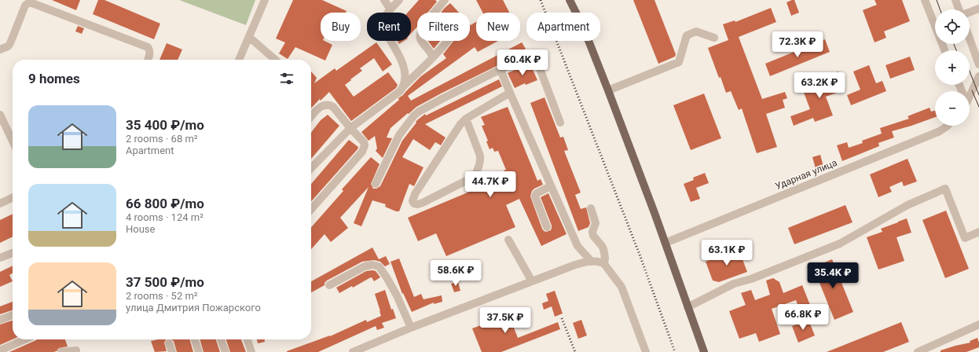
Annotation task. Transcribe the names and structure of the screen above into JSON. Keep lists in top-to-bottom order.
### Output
{
  "streets": {
    "street": ["Ударная улица"]
  },
  "page": {
    "map_buttons": ["+", "−"],
    "chip": [
      "Buy",
      "Rent",
      "Filters",
      "New",
      "Apartment"
    ],
    "price": [
      "72.3K ₽",
      "60.4K ₽",
      "63.2K ₽",
      "44.7K ₽",
      "63.1K ₽",
      "58.6K ₽",
      "35.4K ₽",
      "66.8K ₽",
      "37.5K ₽"
    ],
    "heading": "9 homes",
    "list": [
      {
        "name": "35 400 ₽/mo",
        "note": "2 rooms · 68 m² · Apartment"
      },
      {
        "name": "66 800 ₽/mo",
        "note": "4 rooms · 124 m² · House"
      },
      {
        "name": "37 500 ₽/mo",
        "note": "2 rooms · 52 m² · улица Дмитрия Пожарского"
      }
    ]
  }
}
